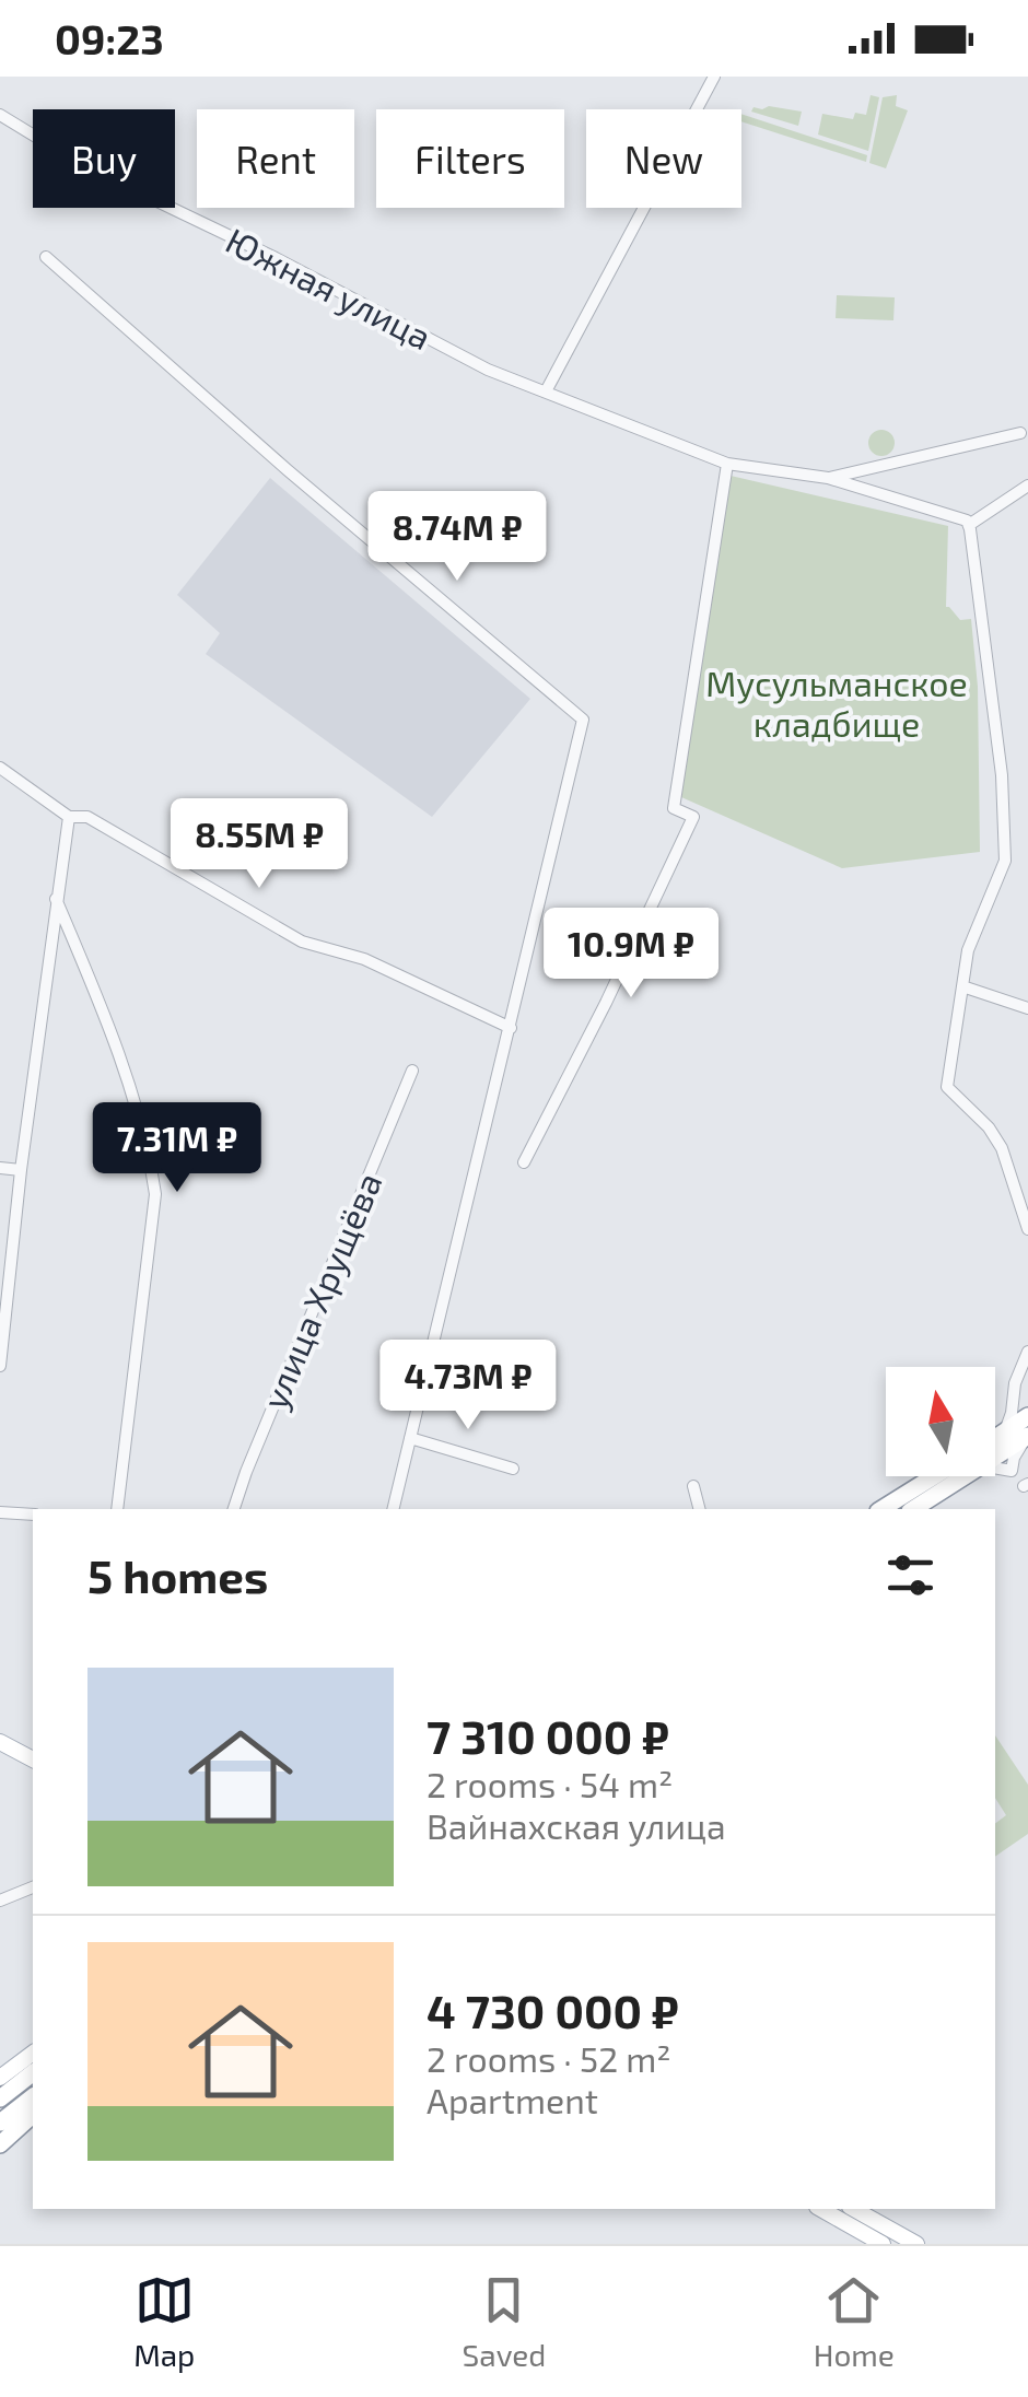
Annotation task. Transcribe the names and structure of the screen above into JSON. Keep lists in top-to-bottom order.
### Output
{
  "streets": {
    "street": ["Южная улица", "улица Хрущёва"]
  },
  "parks": ["Мусульманское кладбище"],
  "north": "top",
  "page": {
    "status": "09:23",
    "chip": [
      "Buy",
      "Rent",
      "Filters",
      "New"
    ],
    "price": [
      "8.74M ₽",
      "8.55M ₽",
      "10.9M ₽",
      "7.31M ₽",
      "4.73M ₽"
    ],
    "heading": "5 homes",
    "list": [
      {
        "name": "7 310 000 ₽",
        "note": "2 rooms · 54 m² · Вайнахская улица"
      },
      {
        "name": "4 730 000 ₽",
        "note": "2 rooms · 52 m² · Apartment"
      }
    ],
    "tabs": ["Map", "Saved", "Home"]
  }
}
